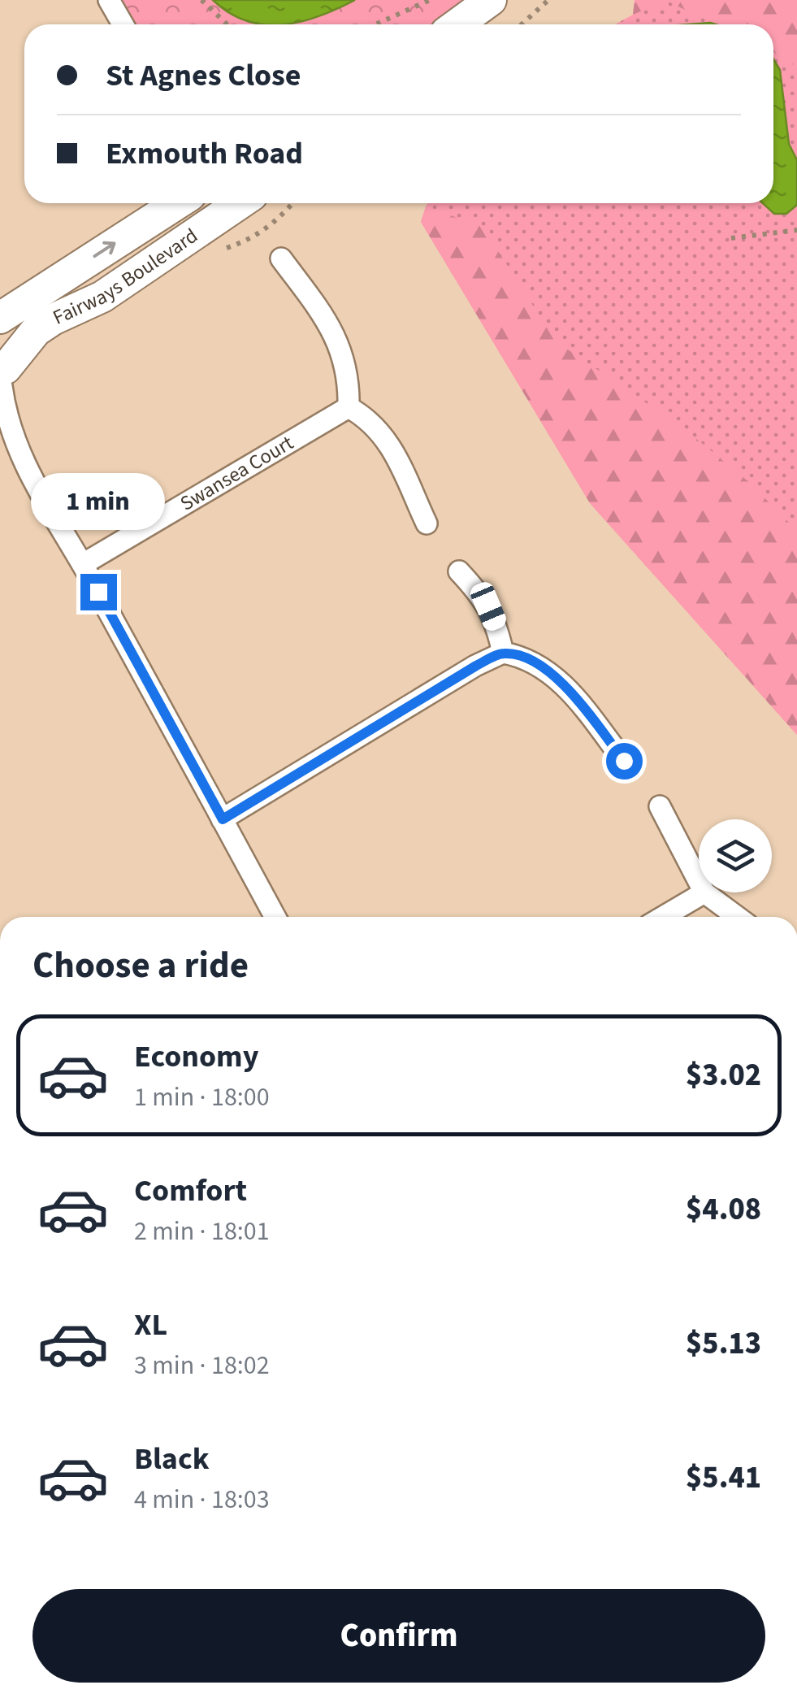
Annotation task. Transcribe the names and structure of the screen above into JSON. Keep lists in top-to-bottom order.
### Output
{
  "streets": {
    "street": ["Fairways Boulevard", "Swansea Court"]
  },
  "page": {
    "banner": ["St Agnes Close", "Exmouth Road"],
    "bubble": "1 min",
    "heading": "Choose a ride",
    "list": [
      {
        "name": "Economy",
        "note": "1 min · 18:00",
        "value": "$3.02"
      },
      {
        "name": "Comfort",
        "note": "2 min · 18:01",
        "value": "$4.08"
      },
      {
        "name": "XL",
        "note": "3 min · 18:02",
        "value": "$5.13"
      },
      {
        "name": "Black",
        "note": "4 min · 18:03",
        "value": "$5.41"
      }
    ],
    "buttons": "Confirm"
  }
}
